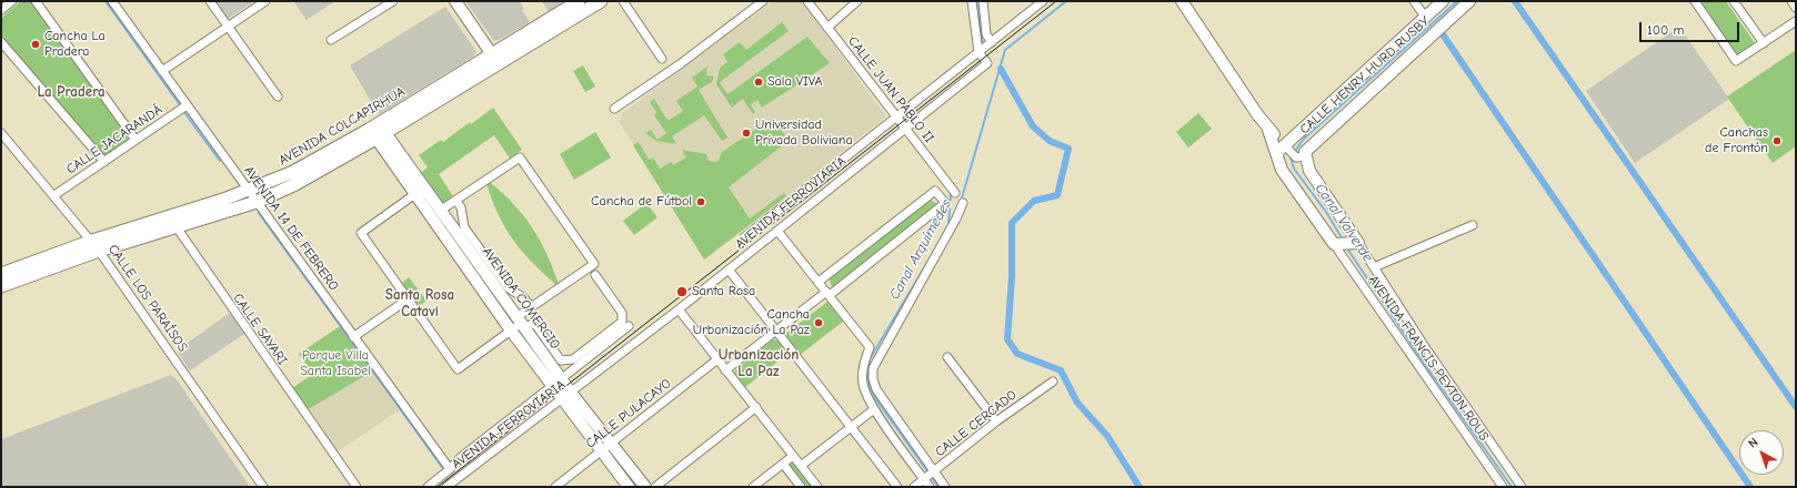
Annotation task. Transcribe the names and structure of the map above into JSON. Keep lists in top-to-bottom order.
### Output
{
  "streets": {
    "main road": ["AVENIDA COLCAPIRHUA"],
    "street": [
      "CALLE HENRY HURD RUSBY",
      "CALLE JUAN PABLO II",
      "CALLE JACARANDÁ",
      "AVENIDA FERROVIARIA",
      "AVENIDA 14 DE FEBRERO",
      "CALLE LOS PARAÍSOS",
      "AVENIDA COMERCIO",
      "CALLE SAYARI",
      "AVENIDA FRANCIS PEYTON ROUS",
      "CALLE PULACAYO",
      "CALLE CERCADO"
    ]
  },
  "crossings": [
    ["CALLE JUAN PABLO II", "AVENIDA FERROVIARIA"],
    ["AVENIDA COLCAPIRHUA", "AVENIDA 14 DE FEBRERO"],
    ["AVENIDA COLCAPIRHUA", "CALLE LOS PARAÍSOS"],
    ["AVENIDA COLCAPIRHUA", "AVENIDA COMERCIO"],
    ["AVENIDA COLCAPIRHUA", "CALLE SAYARI"],
    ["CALLE JACARANDÁ", "AVENIDA 14 DE FEBRERO"],
    ["CALLE JACARANDÁ", "CALLE LOS PARAÍSOS"],
    ["AVENIDA FERROVIARIA", "AVENIDA 14 DE FEBRERO"],
    ["AVENIDA FERROVIARIA", "AVENIDA COMERCIO"],
    ["AVENIDA COMERCIO", "CALLE PULACAYO"]
  ],
  "districts": ["La Pradera", "Santa Rosa Catavi", "Urbanización La Paz"],
  "water": ["Canal Valverde", "Canal Arquímedes"],
  "parks": ["Parque Villa Santa Isabel"],
  "places": [
    "Cancha La Pradera",
    "Sala VIVA",
    "Universidad Privada Boliviana",
    "Canchas de Frontón",
    "Cancha de Fútbol",
    "Santa Rosa",
    "Cancha Urbanización La Paz"
  ],
  "scale_bar": "100 m",
  "north": "top left"
}
